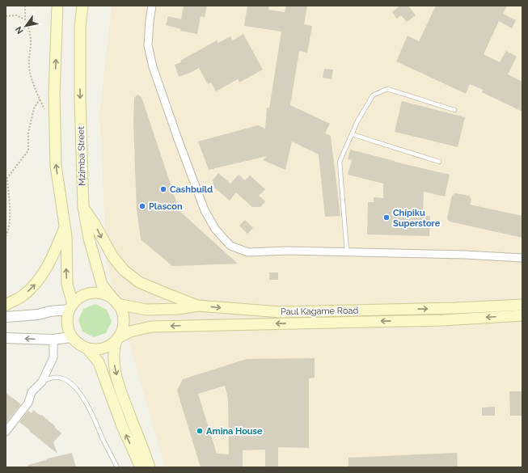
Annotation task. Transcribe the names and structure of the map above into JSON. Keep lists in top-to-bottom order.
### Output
{
  "streets": {
    "main road": ["Mzimba Street", "Paul Kagame Road"]
  },
  "crossings": [
    ["Mzimba Street", "Paul Kagame Road"]
  ],
  "places": [
    "Cashbuild",
    "Plascon",
    "Chipiku Superstore",
    "Amina House"
  ],
  "north": "bottom left"
}
